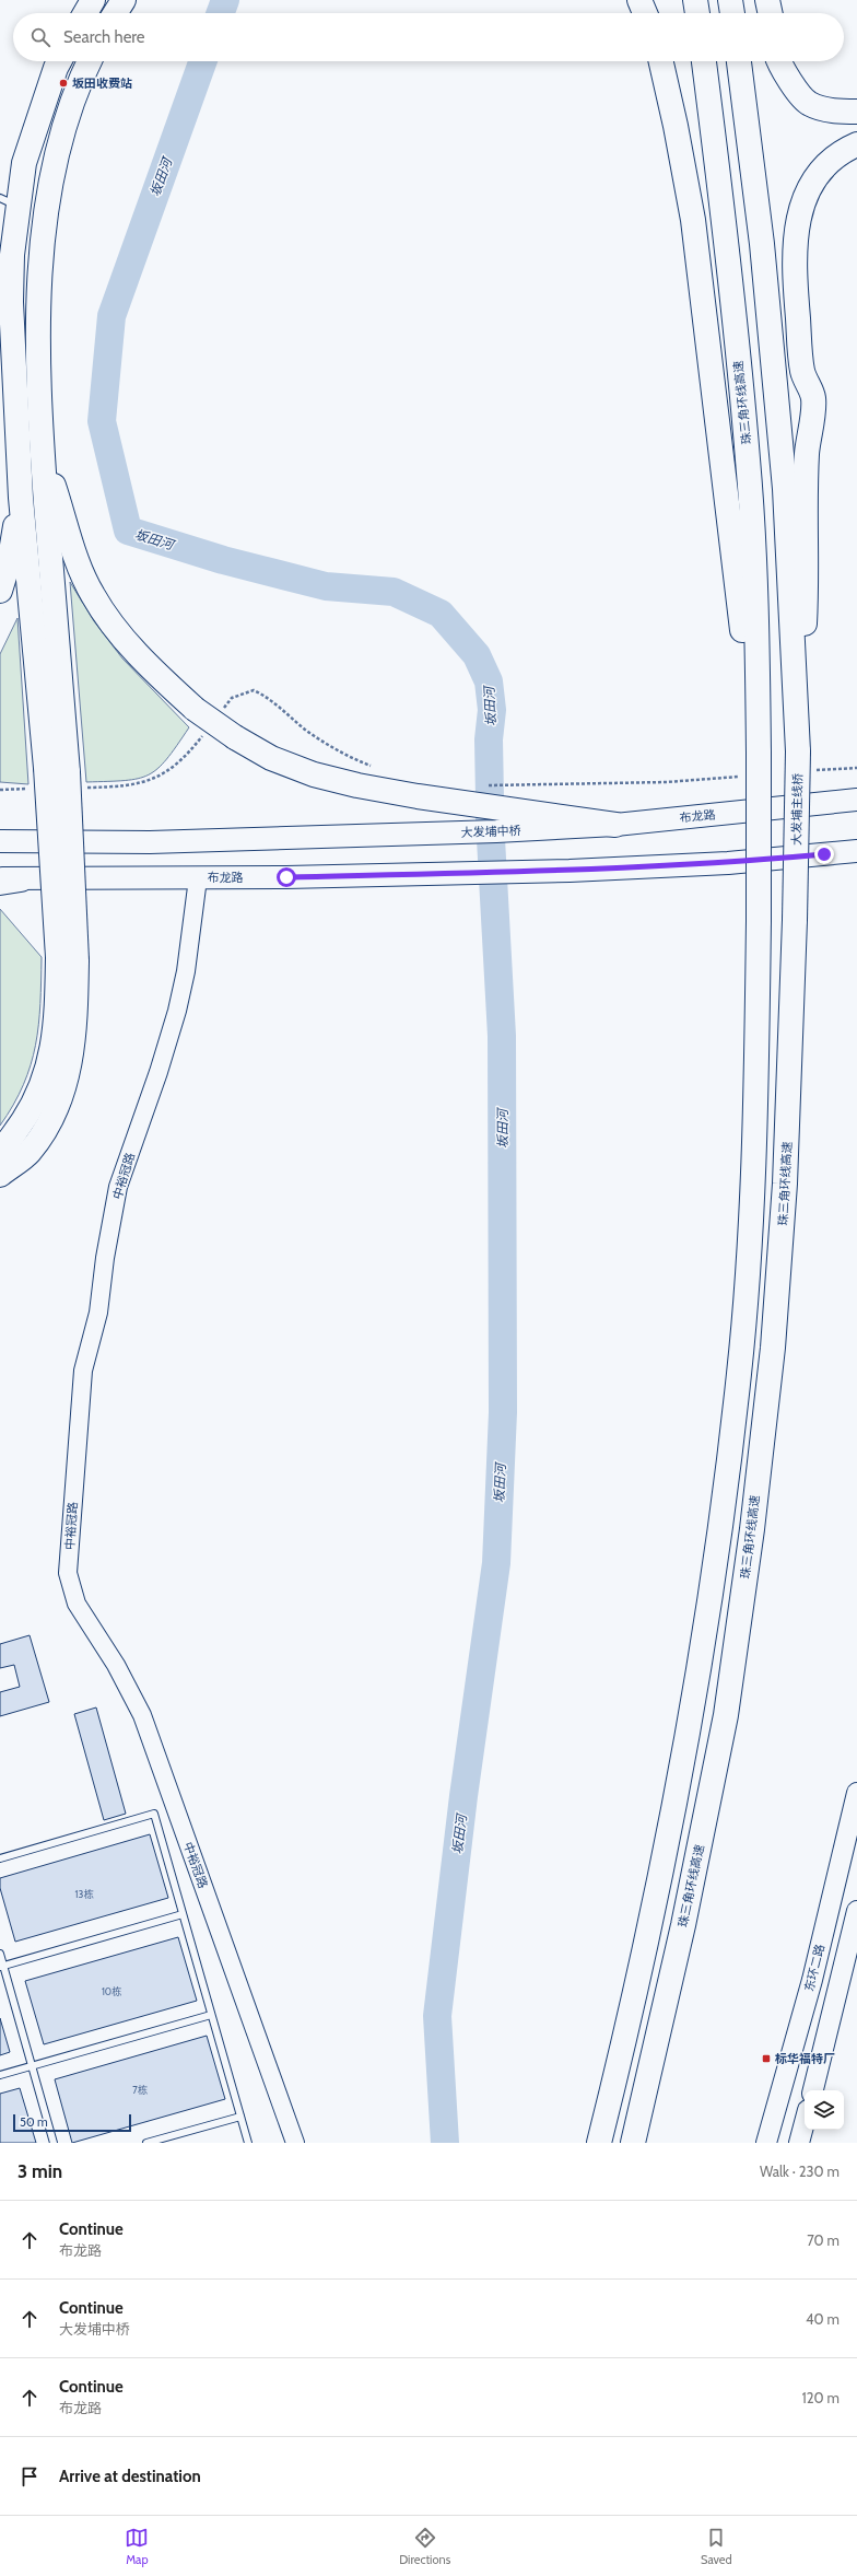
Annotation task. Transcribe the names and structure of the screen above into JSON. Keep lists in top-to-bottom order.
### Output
{
  "streets": {
    "highway": ["珠三角环线高速", "大发埔主线桥"],
    "main road": ["布龙路", "大发埔中桥", "东环二路"],
    "street": ["中裕冠路"]
  },
  "crossings": [
    ["珠三角环线高速", "大发埔主线桥"],
    ["布龙路", "大发埔中桥"],
    ["布龙路", "中裕冠路"]
  ],
  "water": ["坂田河"],
  "places": {
    "other": ["坂田收费站"],
    "transit": ["标华福特厂"]
  },
  "house_numbers": ["13栋", "10栋", "7栋"],
  "scale_bar": "50 m",
  "page": {
    "search": "Search here",
    "scale": "50 m",
    "heading": ["3 min", "Walk · 230 m"],
    "list": [
      ["Continue", "布龙路", "70 m"],
      ["Continue", "大发埔中桥", "40 m"],
      ["Continue", "布龙路", "120 m"],
      "Arrive at destination"
    ],
    "nav": ["Map", "Directions", "Saved"]
  }
}
